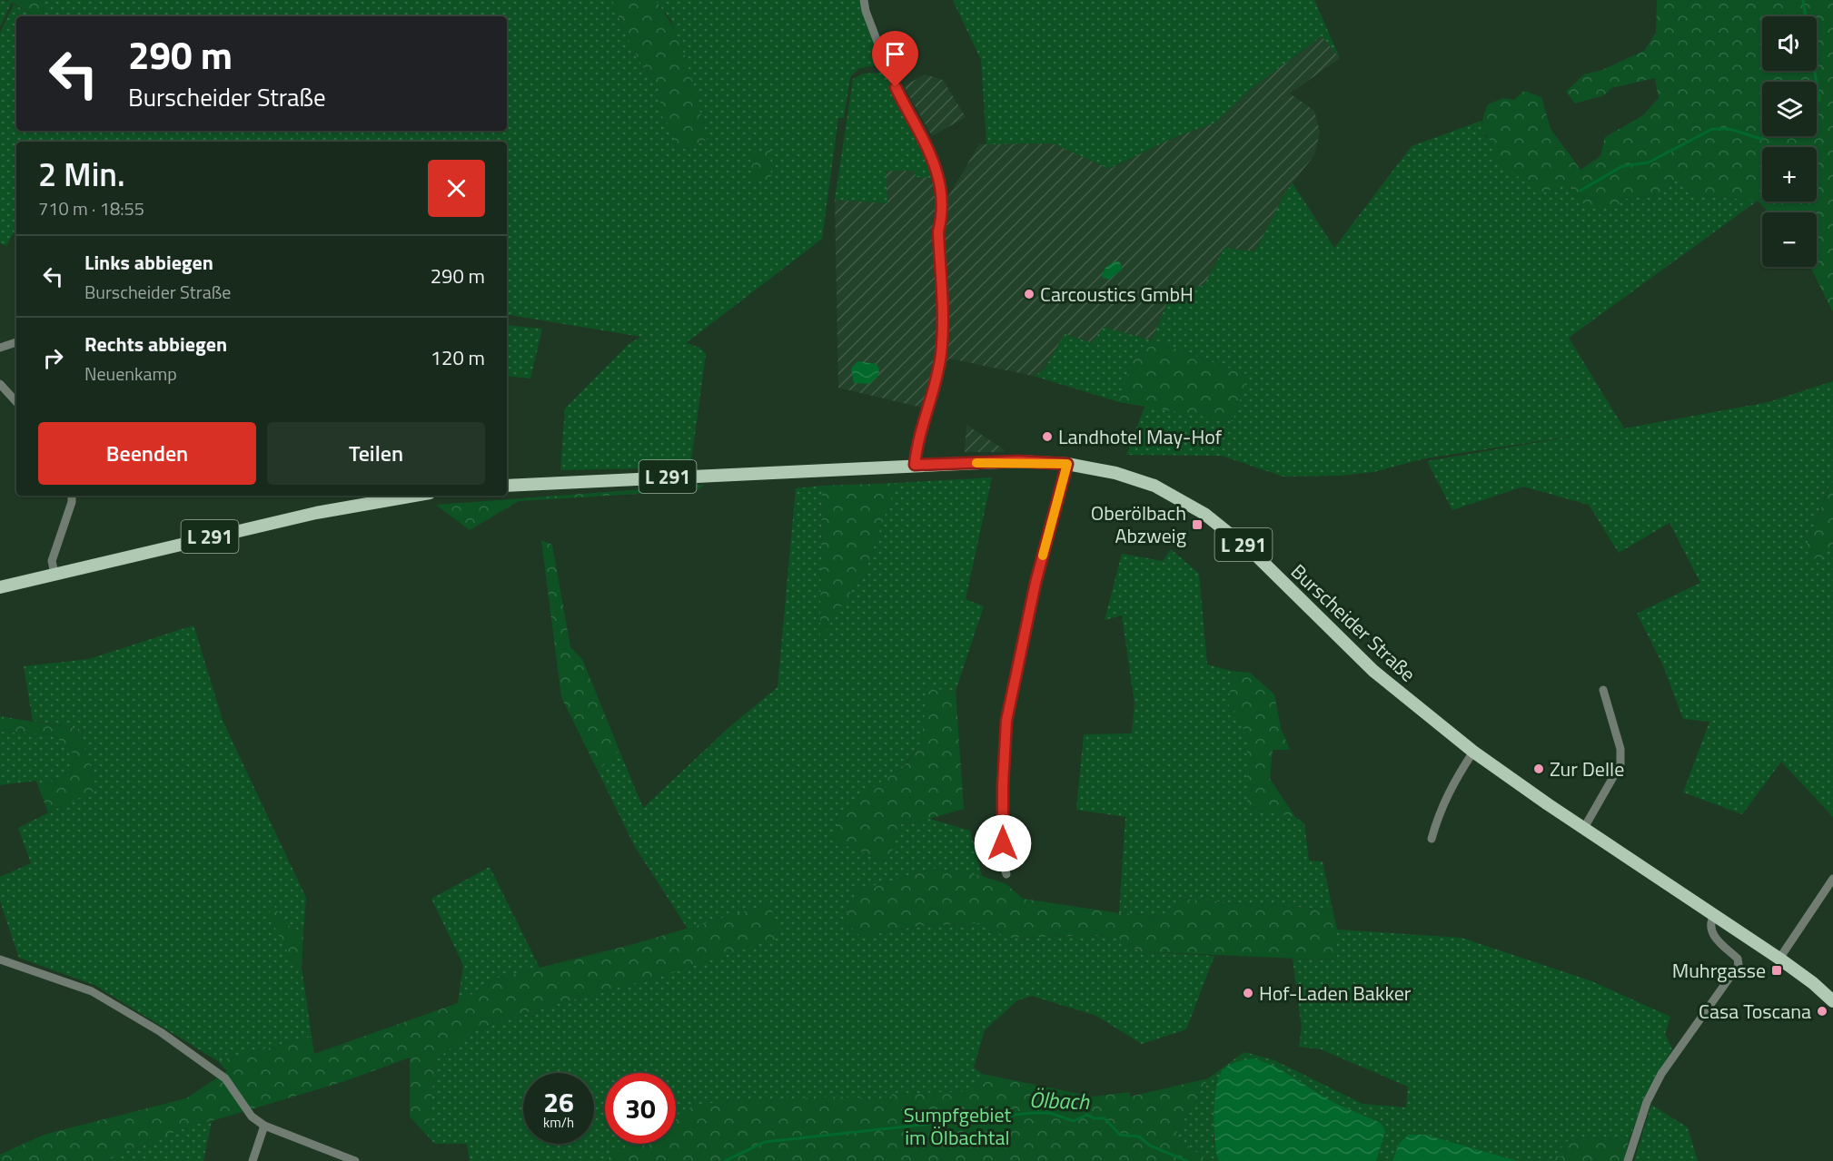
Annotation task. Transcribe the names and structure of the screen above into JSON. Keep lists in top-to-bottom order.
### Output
{
  "streets": {
    "main road": ["L 291", "Burscheider Straße"]
  },
  "water": ["Ölbach"],
  "parks": ["Sumpfgebiet im Ölbachtal"],
  "places": {
    "other": [
      "Carcoustics GmbH",
      "Landhotel May-Hof",
      "Zur Delle",
      "Hof-Laden Bakker",
      "Casa Toscana"
    ],
    "transit": ["Oberölbach Abzweig", "Muhrgasse"]
  },
  "page": {
    "map_buttons": ["+", "−"],
    "turn": ["290 m", "Burscheider Straße"],
    "heading": ["2 Min.", "710 m · 18:55"],
    "list": [
      {
        "name": "Links abbiegen",
        "note": "Burscheider Straße",
        "value": "290 m"
      },
      {
        "name": "Rechts abbiegen",
        "note": "Neuenkamp",
        "value": "120 m"
      }
    ],
    "buttons": ["Beenden", "Teilen"],
    "speed": "26 km/h",
    "limit": "30"
  }
}
